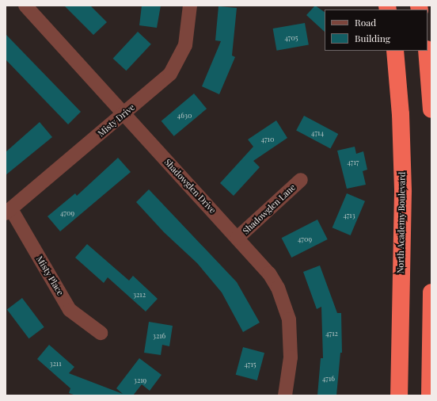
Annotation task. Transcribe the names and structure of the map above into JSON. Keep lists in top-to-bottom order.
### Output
{
  "streets": {
    "highway": ["North Academy Boulevard"],
    "street": [
      "Misty Drive",
      "Shadowglen Drive",
      "Shadowglen Lane",
      "Misty Place"
    ]
  },
  "crossings": [
    ["Misty Drive", "Shadowglen Drive"],
    ["Misty Drive", "Misty Place"],
    ["Shadowglen Drive", "Shadowglen Lane"]
  ],
  "house_numbers": [
    "4705",
    "4630",
    "4714",
    "4710",
    "4717",
    "4709",
    "4713",
    "4709",
    "3212",
    "4712",
    "3216",
    "3211",
    "4715",
    "4716",
    "3219"
  ],
  "legend": ["Road", "Building"]
}
